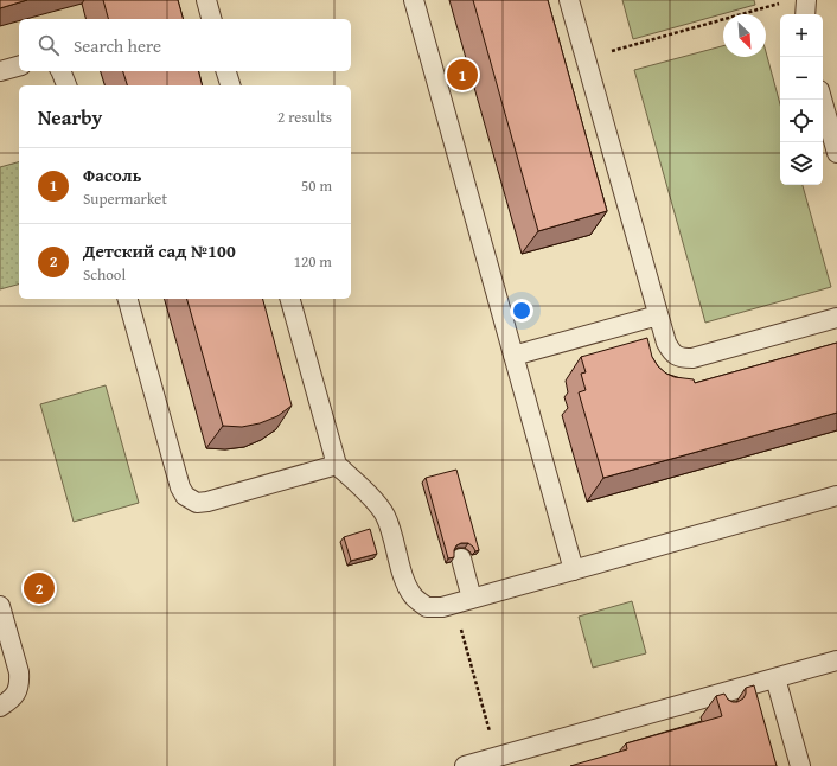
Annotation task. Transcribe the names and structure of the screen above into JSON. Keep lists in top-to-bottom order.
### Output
{
  "north": "bottom right",
  "page": {
    "map_buttons": ["+", "−"],
    "search": "Search here",
    "pins": ["1", "2"],
    "heading": ["Nearby", "2 results"],
    "list": [
      {
        "mark": "1",
        "name": "Фасоль",
        "note": "Supermarket",
        "value": "50 m"
      },
      {
        "mark": "2",
        "name": "Детский сад №100",
        "note": "School",
        "value": "120 m"
      }
    ]
  }
}
